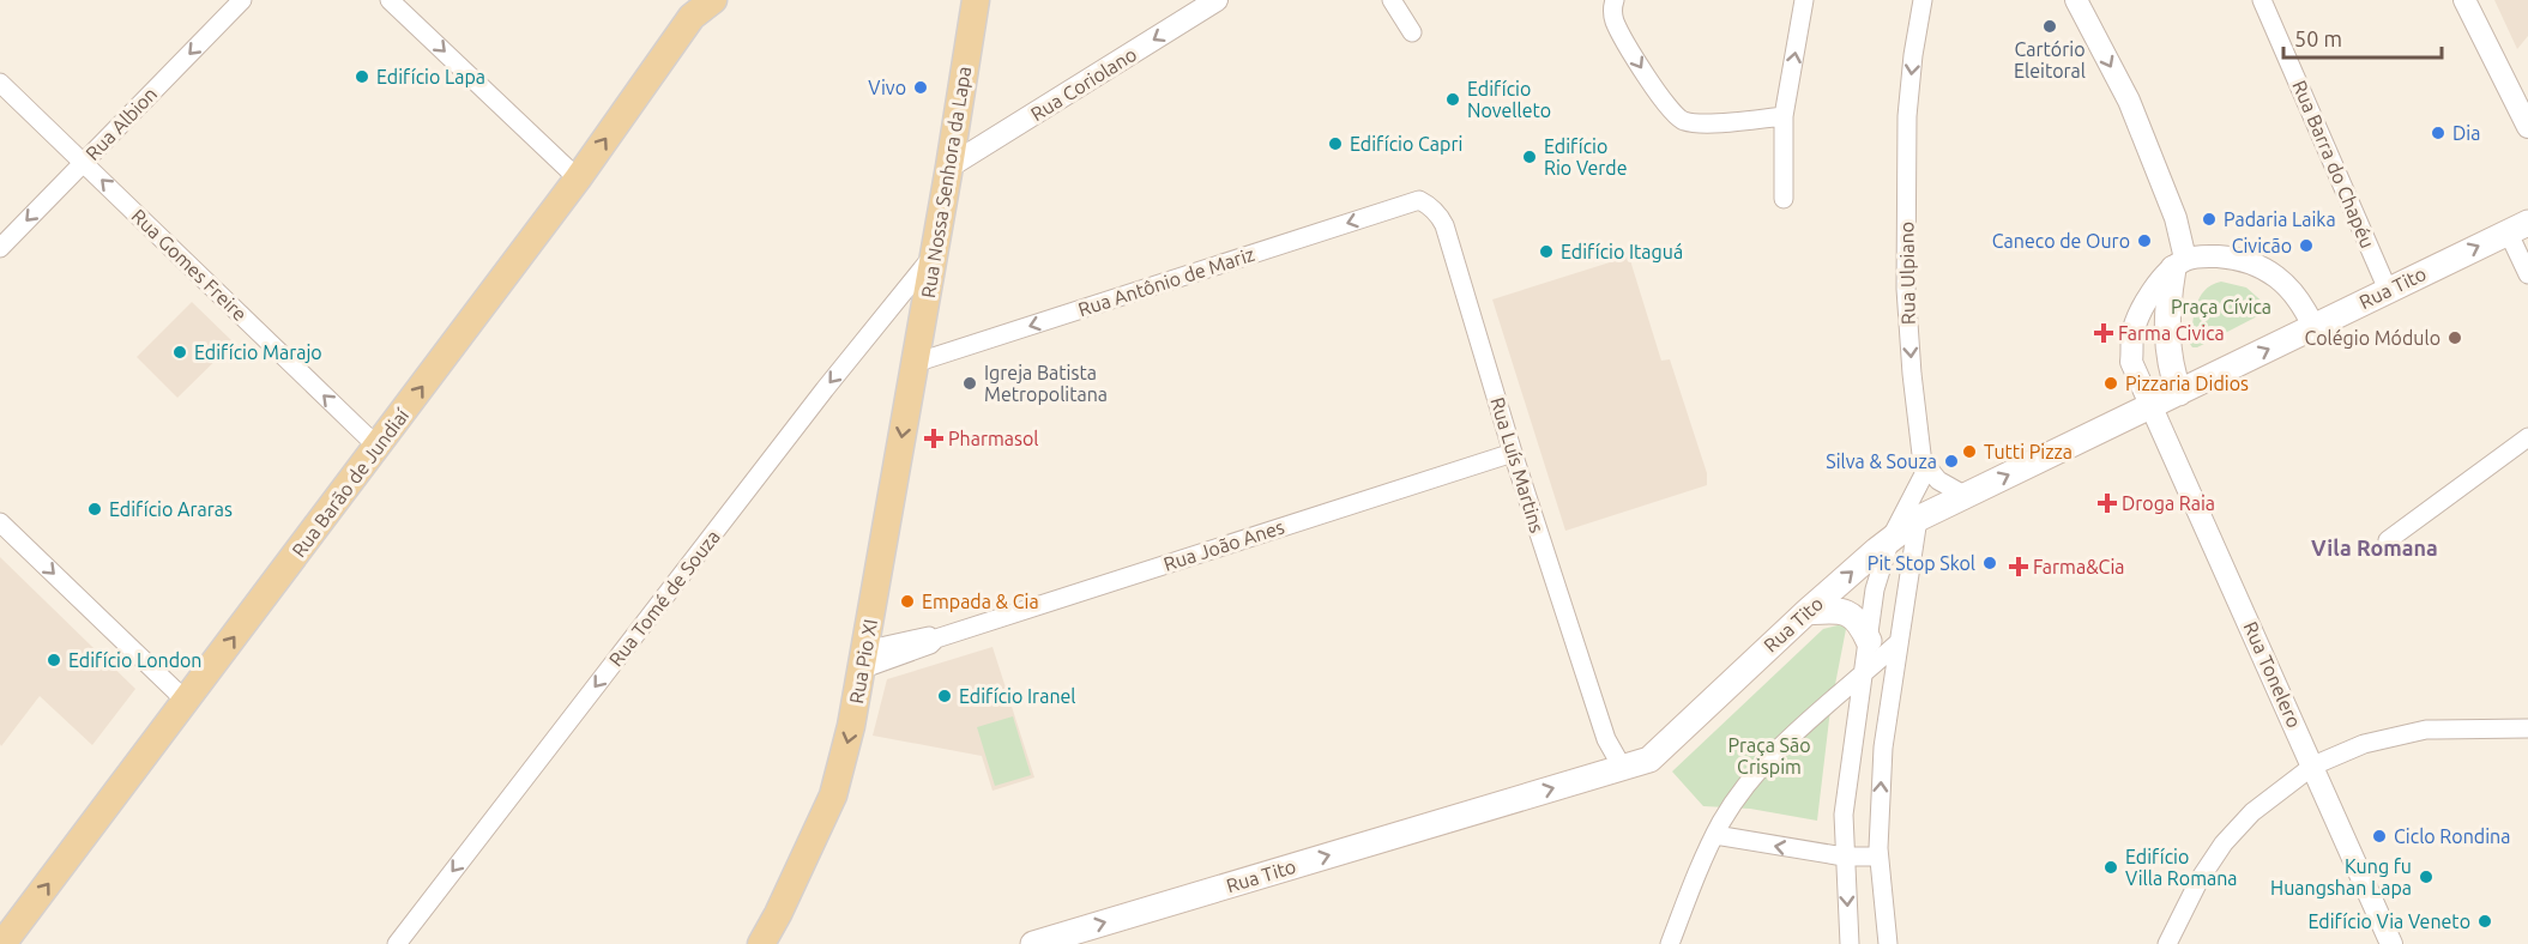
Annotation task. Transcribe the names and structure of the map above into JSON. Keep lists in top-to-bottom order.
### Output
{
  "streets": {
    "main road": [
      "Rua Nossa Senhora da Lapa",
      "Rua Tito",
      "Rua Barão de Jundiaí",
      "Rua Pio XI"
    ],
    "street": [
      "Rua Coriolano",
      "Rua Albion",
      "Rua Barra do Chapéu",
      "Rua Gomes Freire",
      "Rua Ulpiano",
      "Rua Antônio de Mariz",
      "Rua Luís Martins",
      "Rua João Anes",
      "Rua Tomé de Souza",
      "Rua Tonelero"
    ]
  },
  "crossings": [
    ["Rua Coriolano", "Rua Nossa Senhora da Lapa"],
    ["Rua Albion", "Rua Gomes Freire"],
    ["Rua Barra do Chapéu", "Rua Tito"],
    ["Rua Nossa Senhora da Lapa", "Rua Antônio de Mariz"],
    ["Rua Nossa Senhora da Lapa", "Rua Tomé de Souza"],
    ["Rua Nossa Senhora da Lapa", "Rua Pio XI"],
    ["Rua Gomes Freire", "Rua Barão de Jundiaí"],
    ["Rua Ulpiano", "Rua Tito"],
    ["Rua Antônio de Mariz", "Rua Luís Martins"],
    ["Rua Antônio de Mariz", "Rua Pio XI"],
    ["Rua Tito", "Rua Luís Martins"],
    ["Rua Tito", "Rua Tonelero"],
    ["Rua Luís Martins", "Rua João Anes"],
    ["Rua João Anes", "Rua Pio XI"]
  ],
  "one_way": [
    "Rua Coriolano",
    "Rua Albion",
    "Rua Gomes Freire",
    "Rua Antônio de Mariz",
    "Rua Tito",
    "Rua Barão de Jundiaí",
    "Rua Tomé de Souza",
    "Rua Pio XI"
  ],
  "districts": ["Vila Romana"],
  "parks": ["Praça Cívica", "Praça São Crispim"],
  "places": {
    "other": [
      "Cartório Eleitoral",
      "Edifício Lapa",
      "Vivo",
      "Edifício Novelleto",
      "Dia",
      "Edifício Capri",
      "Edifício Rio Verde",
      "Padaria Laika",
      "Caneco de Ouro",
      "Civicão",
      "Edifício Itaguá",
      "Colégio Módulo",
      "Edifício Marajo",
      "Igreja Batista Metropolitana",
      "Pizzaria Didios",
      "Tutti Pizza",
      "Silva & Souza",
      "Edifício Araras",
      "Pit Stop Skol",
      "Empada & Cia",
      "Edifício London",
      "Edifício Iranel",
      "Ciclo Rondina",
      "Edifício Villa Romana",
      "Kung fu Huangshan Lapa",
      "Edifício Via Veneto"
    ],
    "health": [
      "Farma Civica",
      "Pharmasol",
      "Droga Raia",
      "Farma&Cia"
    ]
  },
  "scale_bar": "50 m"
}
